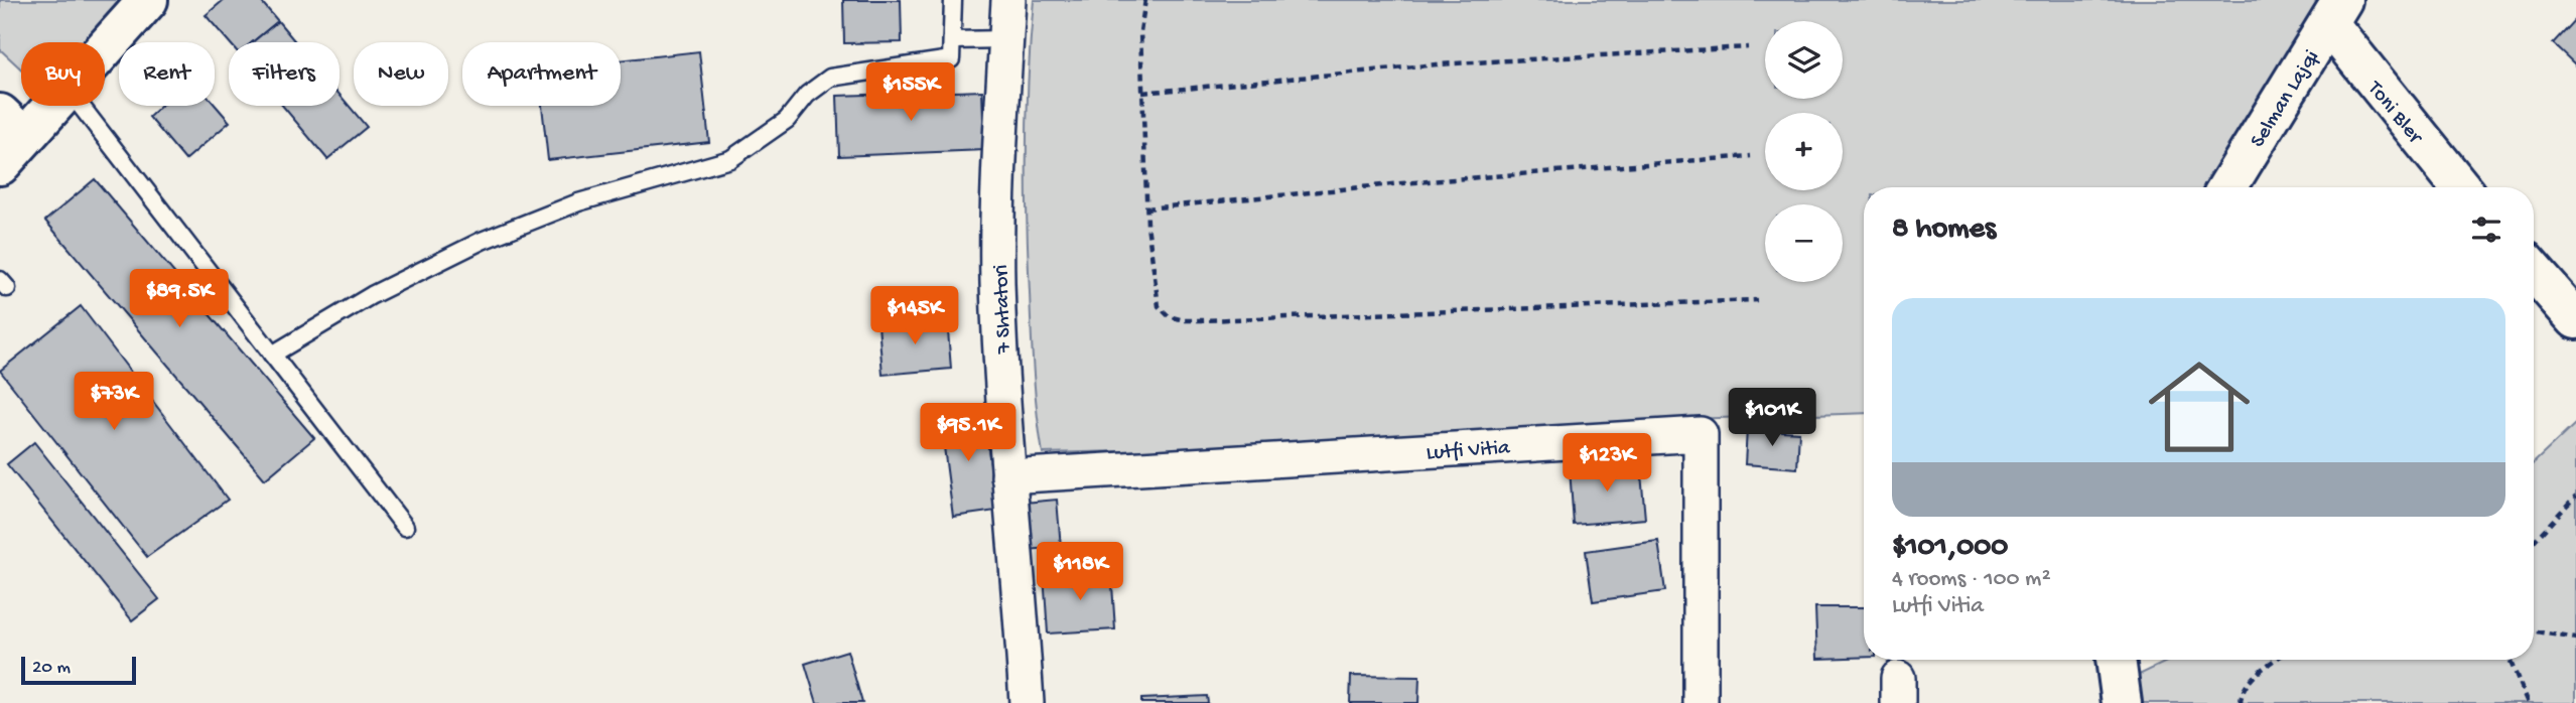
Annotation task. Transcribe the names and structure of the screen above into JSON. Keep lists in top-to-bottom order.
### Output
{
  "streets": {
    "street": [
      "Selman Lajqi",
      "Toni Bler",
      "7 Shtatori",
      "Lutfi Vitia"
    ]
  },
  "crossings": [
    ["Selman Lajqi", "Toni Bler"],
    ["7 Shtatori", "Lutfi Vitia"]
  ],
  "scale_bar": "20 m",
  "page": {
    "map_buttons": ["+", "−"],
    "chip": [
      "Buy",
      "Rent",
      "Filters",
      "New",
      "Apartment"
    ],
    "price": [
      "$155K",
      "$89.5K",
      "$145K",
      "$73K",
      "$101K",
      "$95.1K",
      "$123K",
      "$118K"
    ],
    "heading": "8 homes",
    "list": [
      {
        "name": "$101,000",
        "note": "4 rooms · 100 m² · Lutfi Vitia"
      }
    ],
    "scale": "20 m"
  }
}
